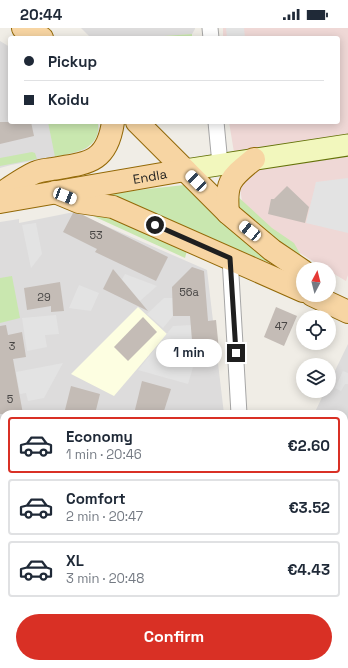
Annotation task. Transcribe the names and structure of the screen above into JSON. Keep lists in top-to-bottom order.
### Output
{
  "streets": {
    "main road": ["Endla"]
  },
  "house_numbers": [
    "53",
    "56a",
    "29",
    "47",
    "3",
    "5"
  ],
  "north": "top",
  "page": {
    "status": "20:44",
    "banner": ["Pickup", "Koidu"],
    "bubble": "1 min",
    "list": [
      {
        "name": "Economy",
        "note": "1 min · 20:46",
        "value": "€2.60"
      },
      {
        "name": "Comfort",
        "note": "2 min · 20:47",
        "value": "€3.52"
      },
      {
        "name": "XL",
        "note": "3 min · 20:48",
        "value": "€4.43"
      }
    ],
    "buttons": "Confirm"
  }
}
